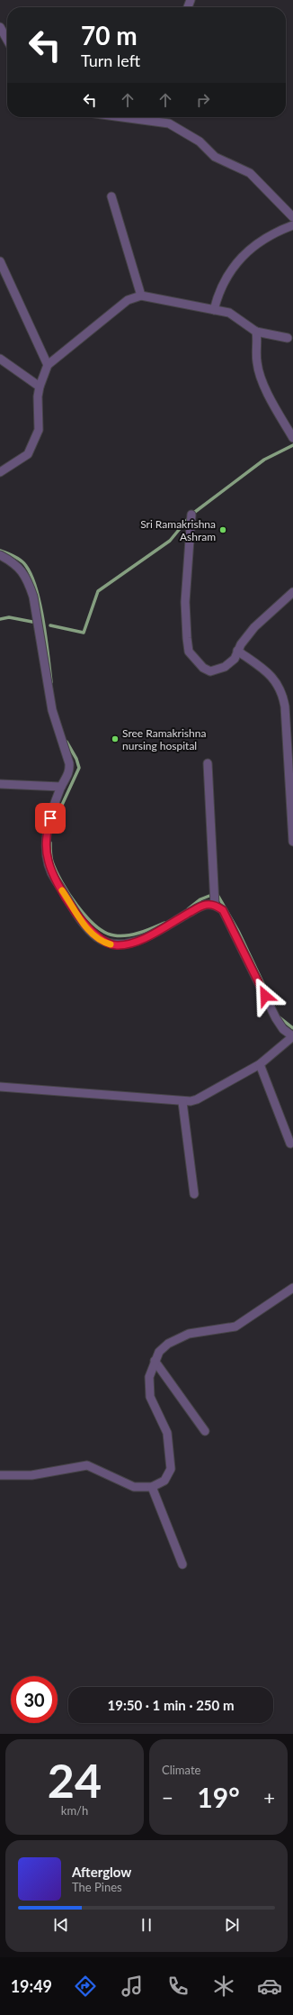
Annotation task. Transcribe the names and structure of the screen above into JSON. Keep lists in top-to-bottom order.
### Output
{
  "places": ["Sri Ramakrishna Ashram", "Sree Ramakrishna nursing hospital"],
  "page": {
    "turn": ["70 m", "Turn left"],
    "limit": "30",
    "trip": "19:50 · 1 min · 250 m",
    "tile": [
      ["24", "km/h"],
      "Climate"
    ],
    "heat": ["−", "19°", "+"],
    "song": ["Afterglow", "The Pines"],
    "tabs": "19:49"
  }
}
